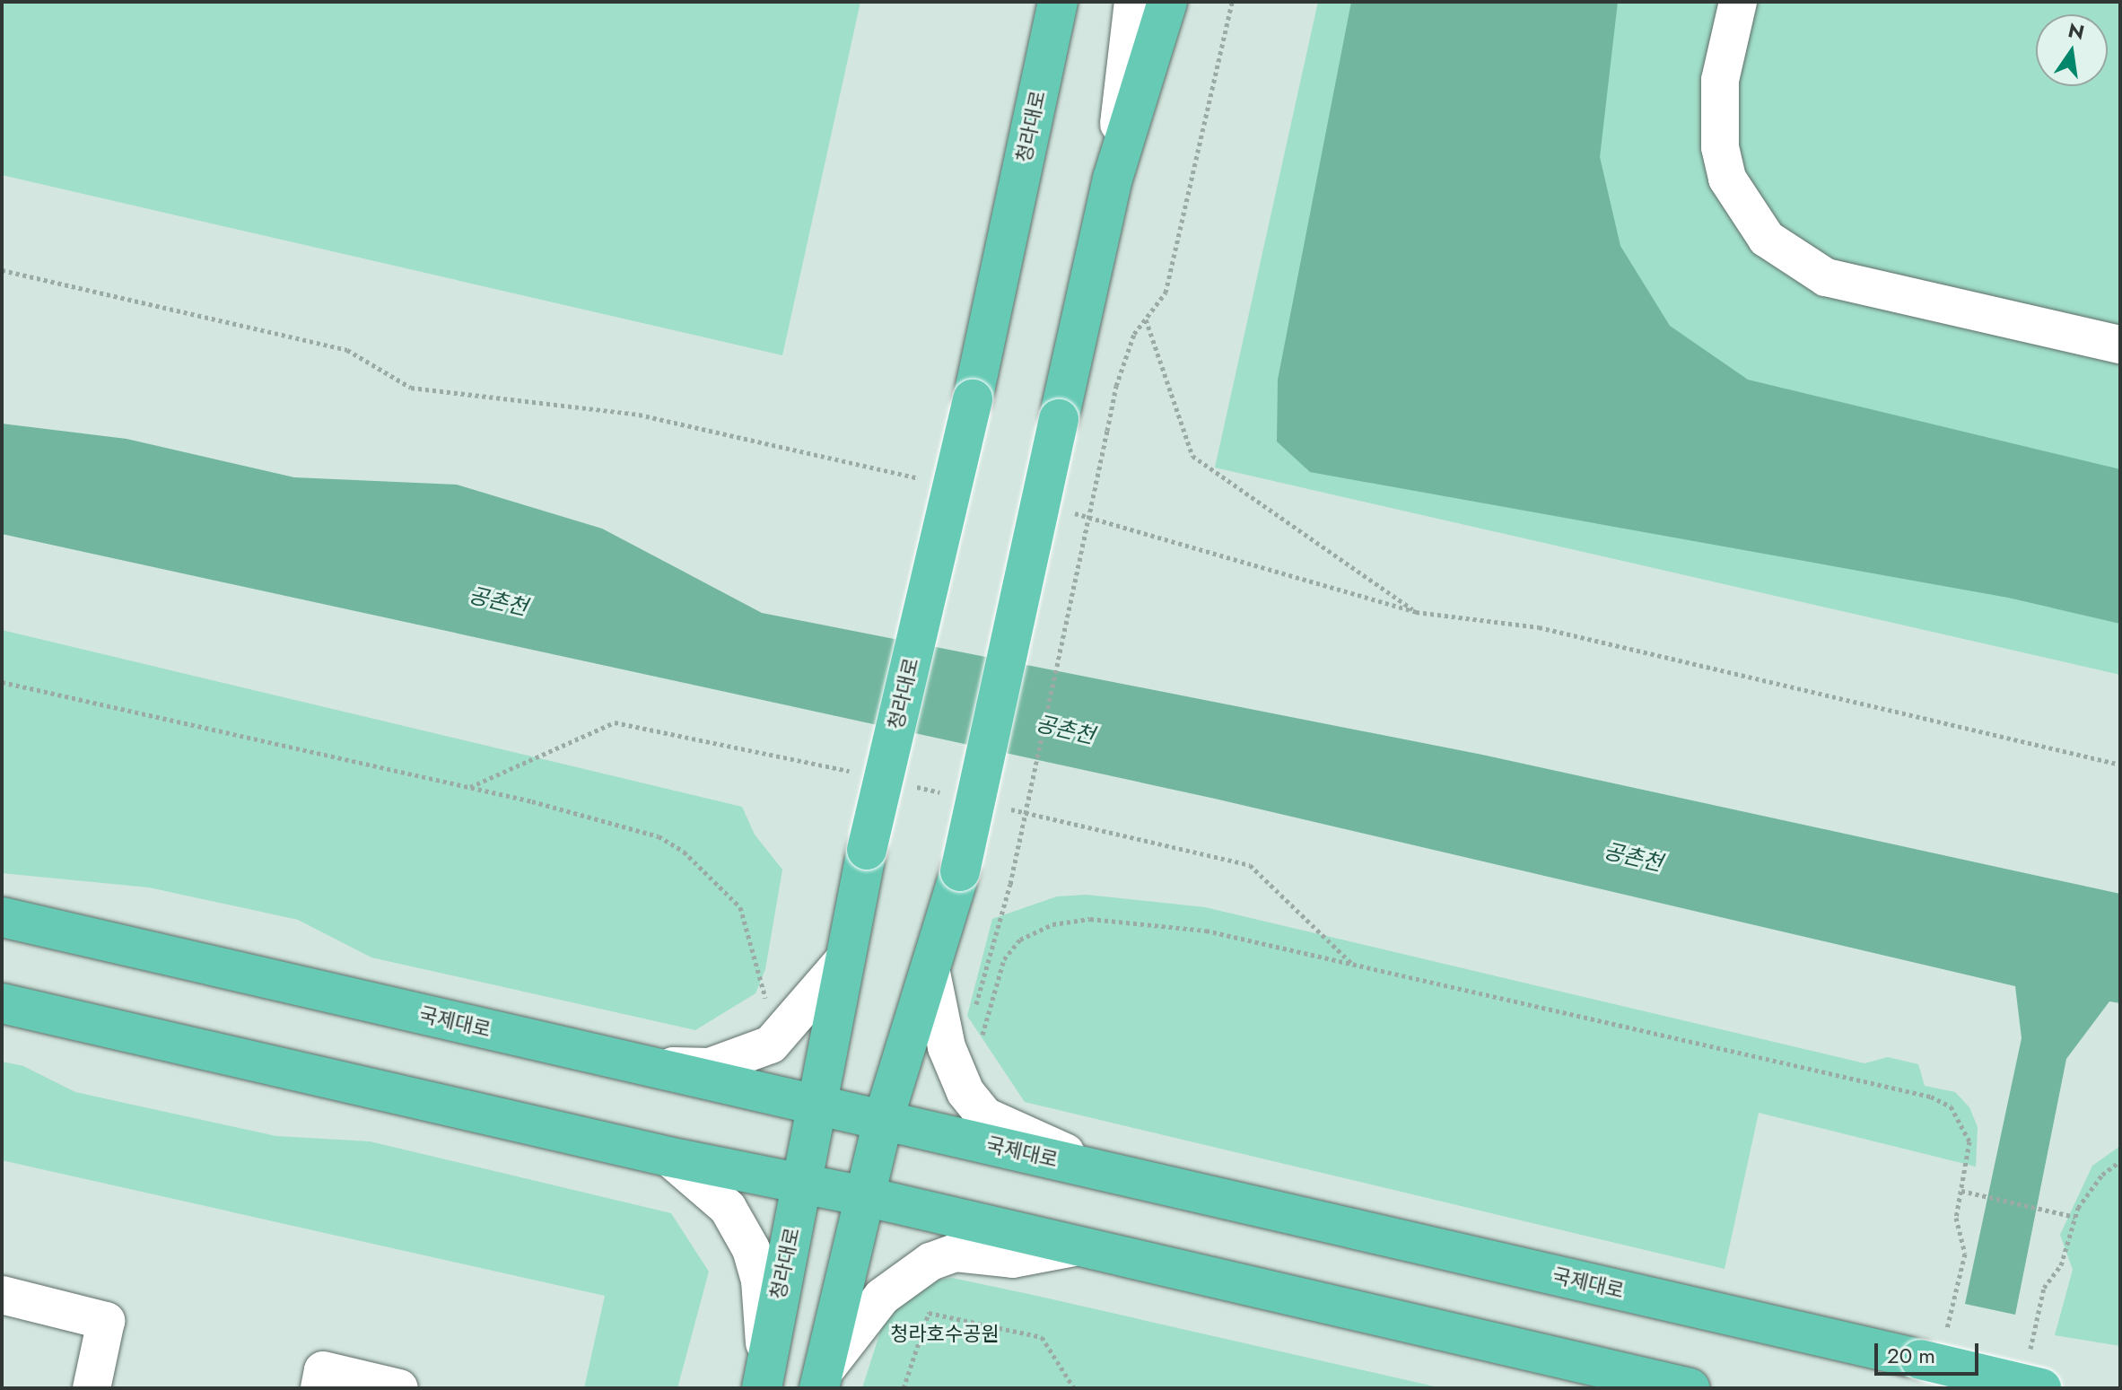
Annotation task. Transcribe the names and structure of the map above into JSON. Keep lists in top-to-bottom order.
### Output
{
  "streets": {
    "main road": ["청라대로", "국제대로"]
  },
  "crossings": [
    ["청라대로", "국제대로"]
  ],
  "water": ["공촌천"],
  "parks": ["청라호수공원"],
  "scale_bar": "20 m",
  "north": "top"
}
